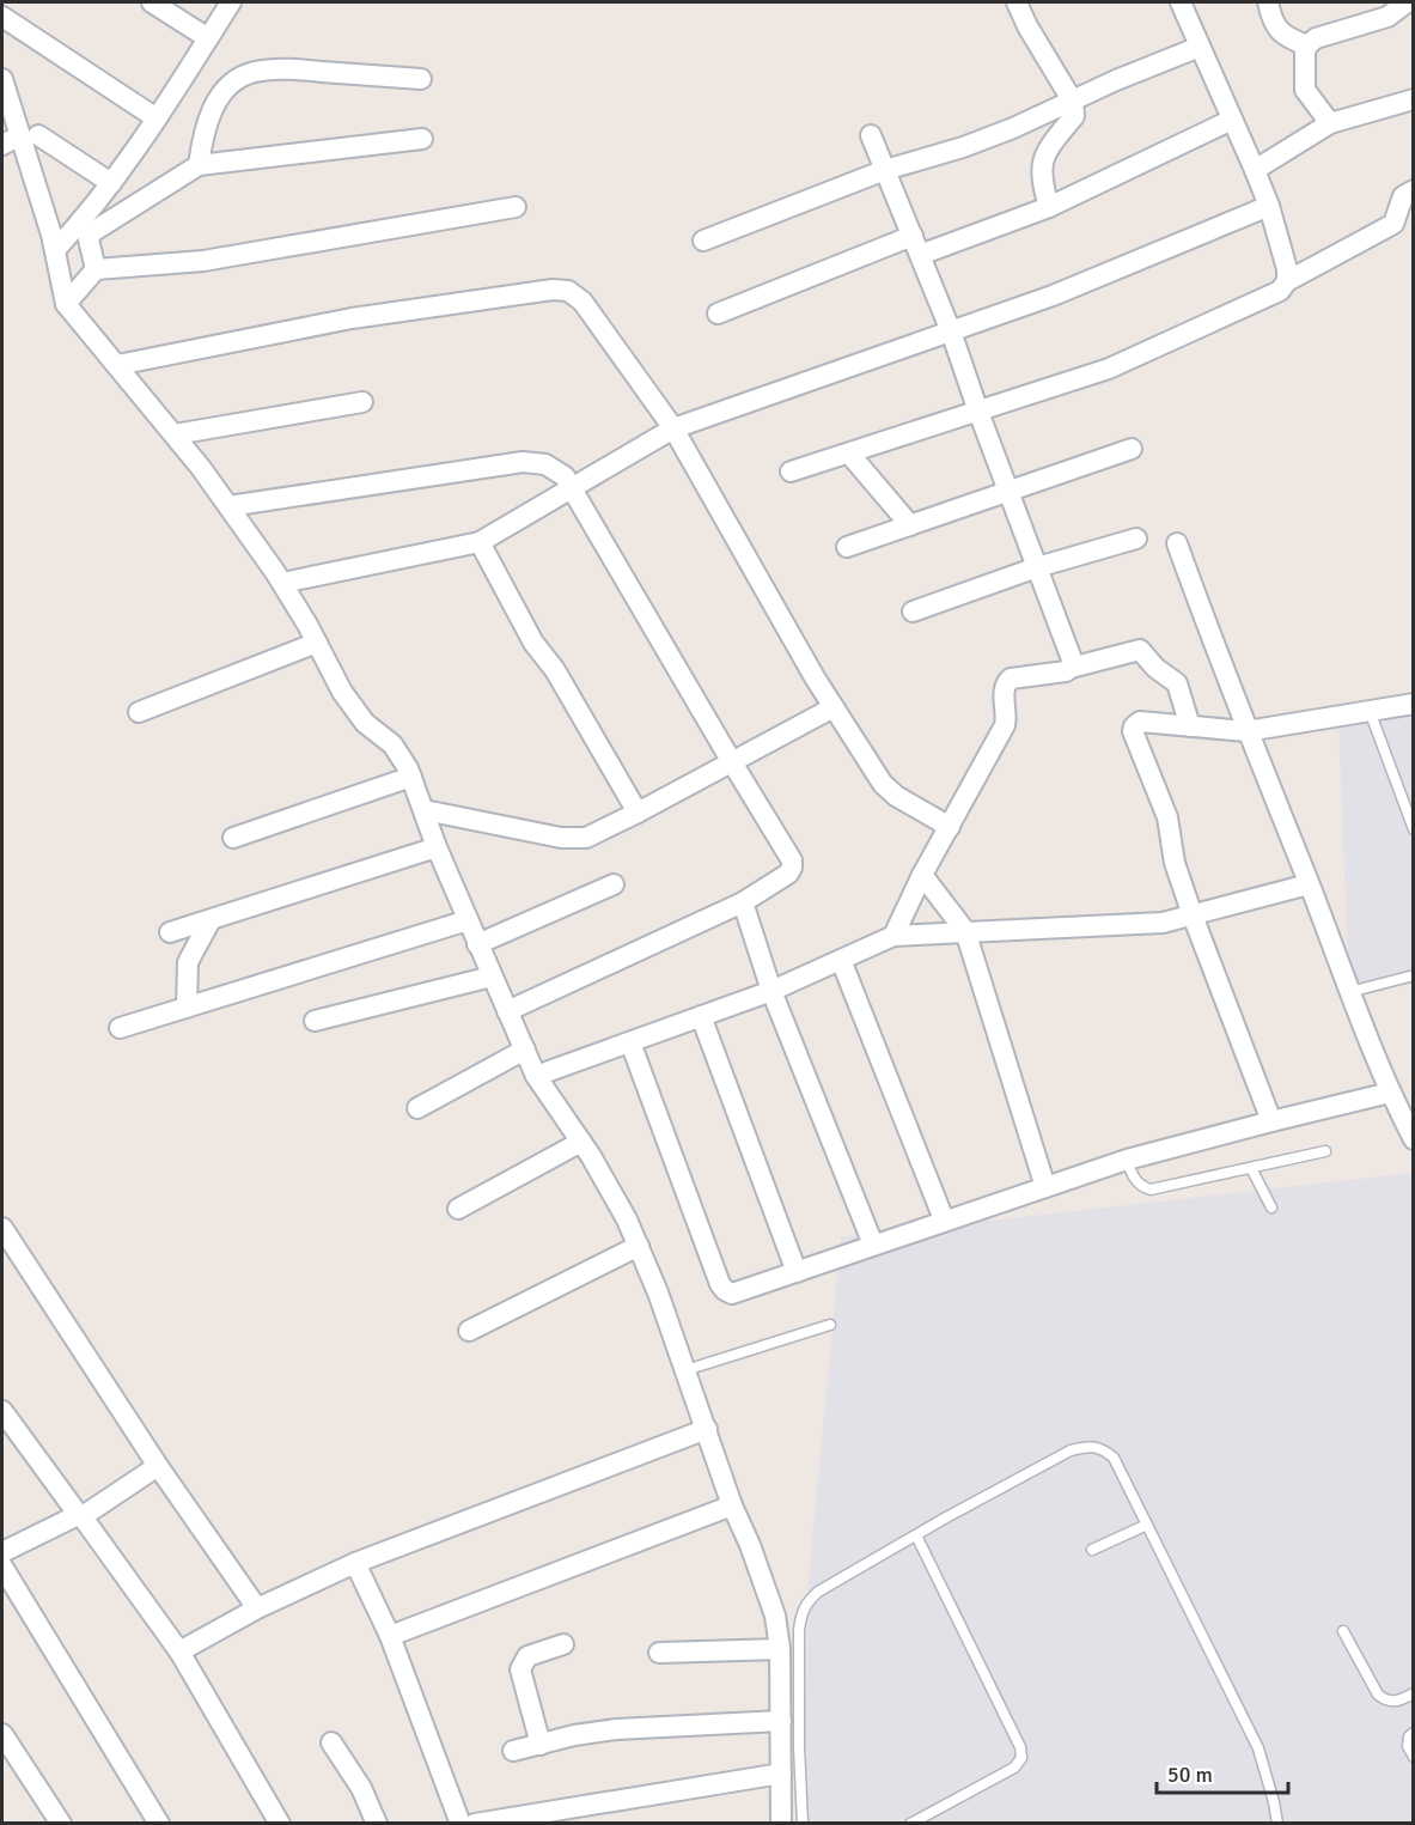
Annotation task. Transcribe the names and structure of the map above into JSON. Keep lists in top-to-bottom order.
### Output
{
  "scale_bar": "50 m"
}
